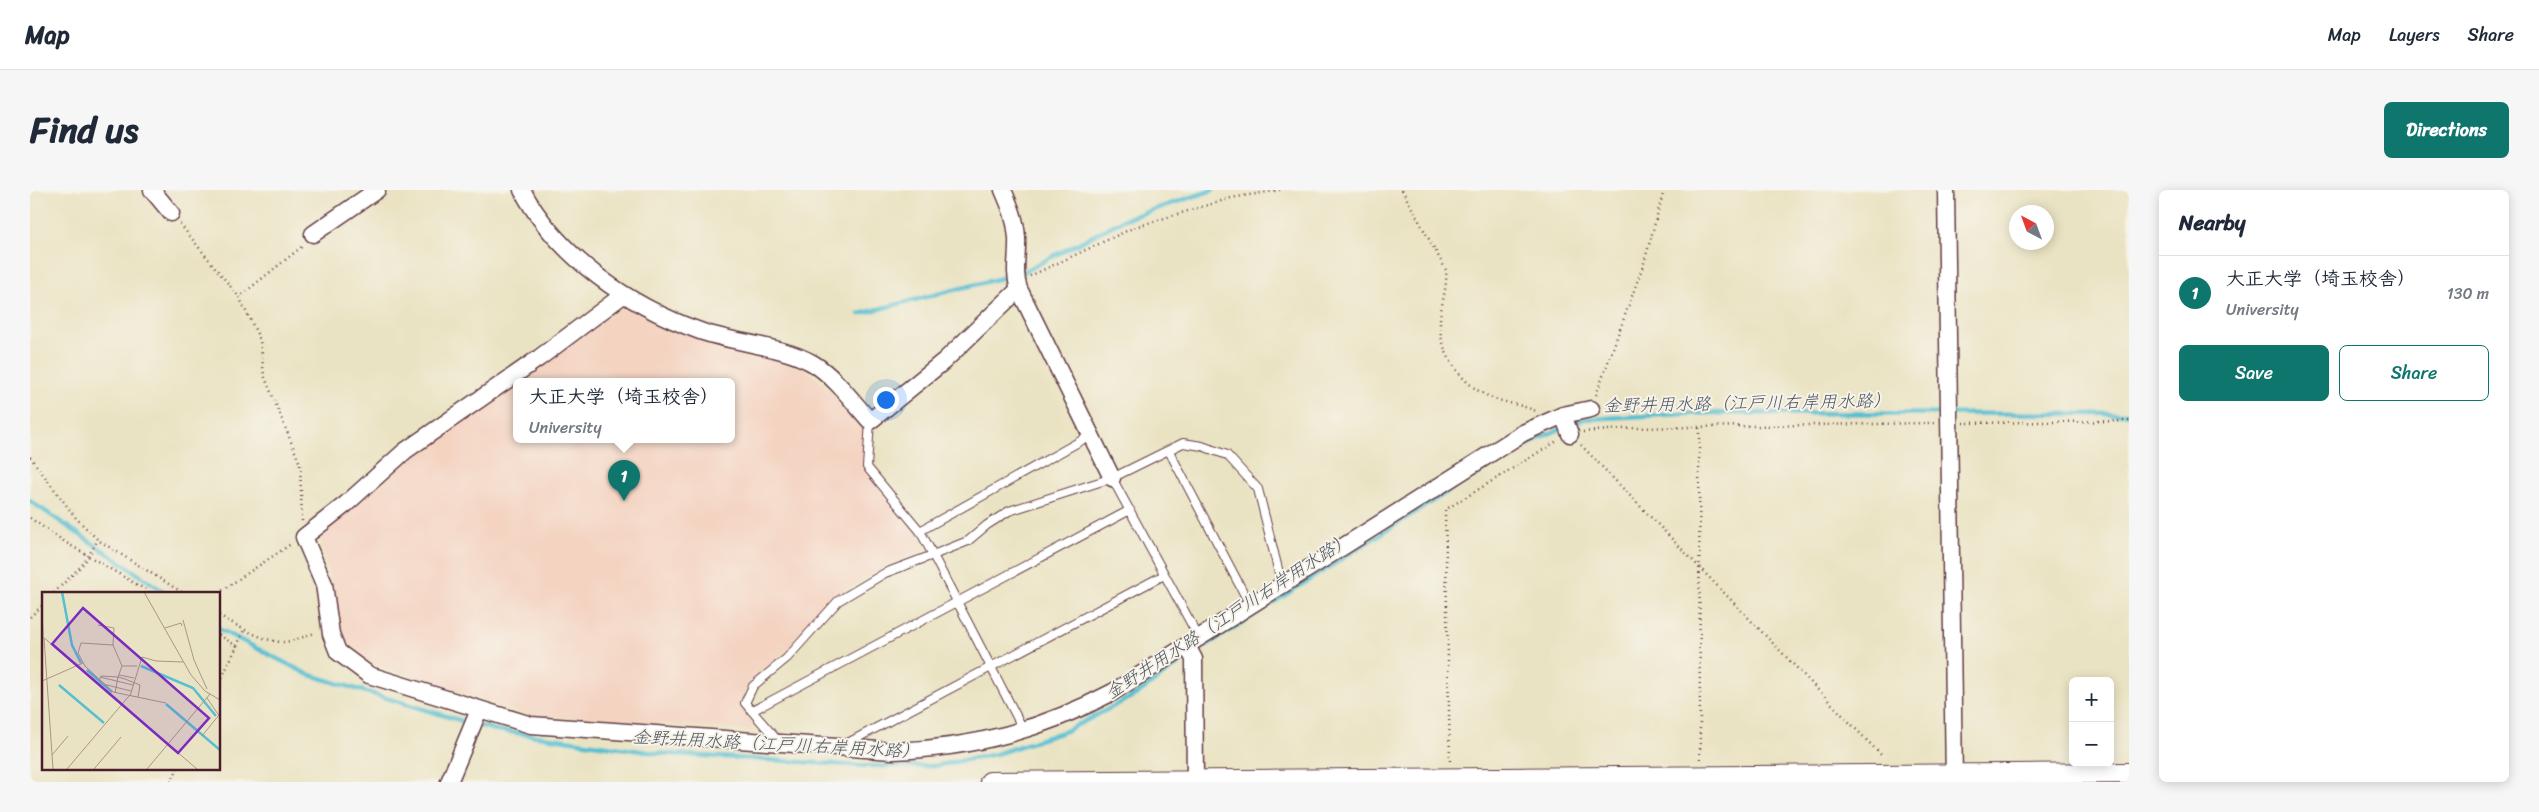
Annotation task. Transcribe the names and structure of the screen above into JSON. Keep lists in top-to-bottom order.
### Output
{
  "water": ["金野井用水路（江戸川右岸用水路）"],
  "north": "top left",
  "page": {
    "header": "Map",
    "nav": ["Map", "Layers", "Share"],
    "title": "Find us",
    "buttons": [
      "Directions",
      ["Save", "Share"]
    ],
    "heading": "Nearby",
    "list": [
      {
        "mark": "1",
        "name": "大正大学（埼玉校舎）",
        "note": "University",
        "value": "130 m"
      }
    ],
    "popup": ["大正大学（埼玉校舎）", "University"],
    "pins": "1",
    "map_buttons": ["+", "−"]
  }
}
